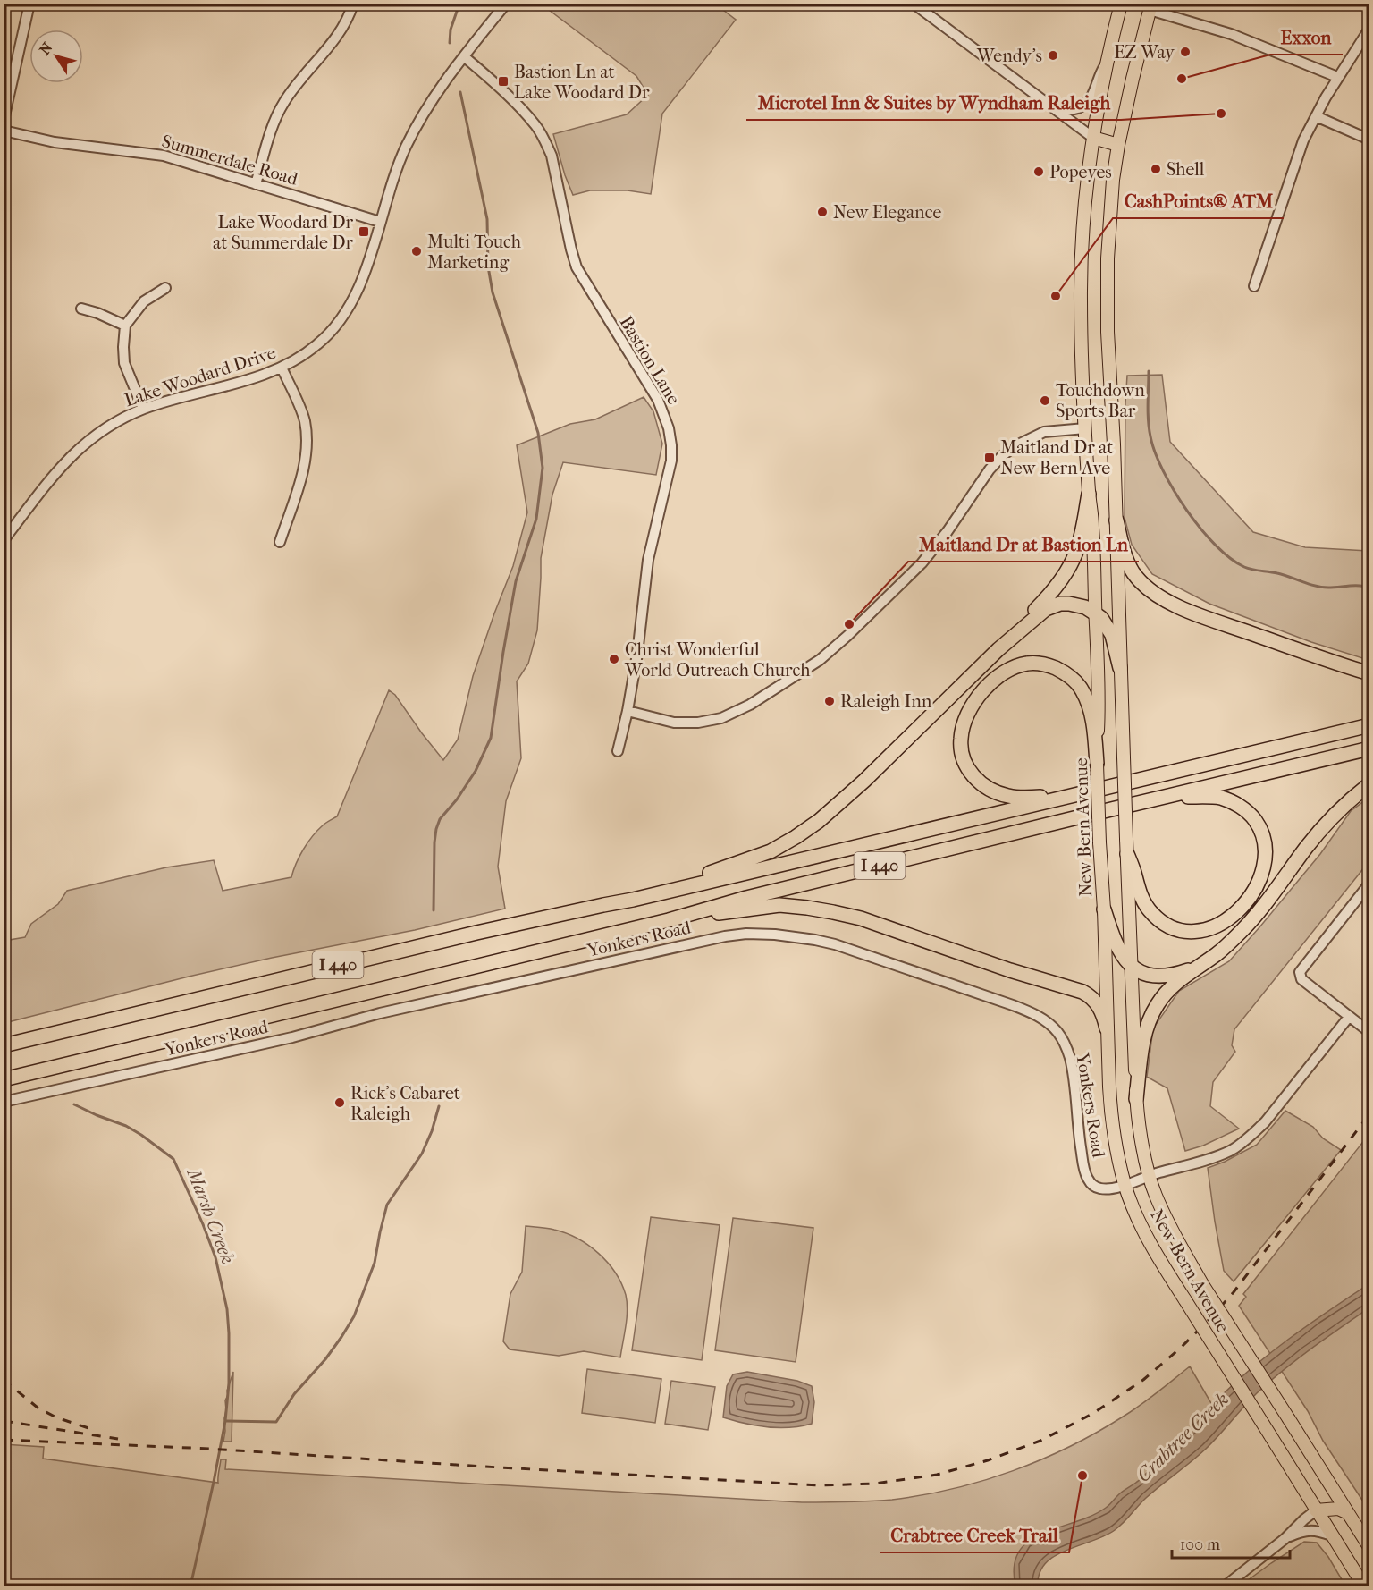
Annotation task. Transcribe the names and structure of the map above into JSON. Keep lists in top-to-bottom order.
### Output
{
  "streets": {
    "highway": ["I 440"],
    "main road": ["New Bern Avenue"],
    "street": [
      "Summerdale Road",
      "Bastion Lane",
      "Lake Woodard Drive",
      "Yonkers Road"
    ]
  },
  "crossings": [
    ["Summerdale Road", "Lake Woodard Drive"],
    ["Bastion Lane", "Lake Woodard Drive"],
    ["New Bern Avenue", "Yonkers Road"]
  ],
  "water": ["Marsh Creek", "Crabtree Creek"],
  "places": {
    "other": [
      "EZ Way",
      "Wendy's",
      "Exxon",
      "Microtel Inn & Suites by Wyndham Raleigh",
      "Shell",
      "Popeyes",
      "New Elegance",
      "Multi Touch Marketing",
      "CashPoints® ATM",
      "Touchdown Sports Bar",
      "Maitland Dr at Bastion Ln",
      "Christ Wonderful World Outreach Church",
      "Raleigh Inn",
      "Rick’s Cabaret Raleigh",
      "Crabtree Creek Trail"
    ],
    "transit": ["Bastion Ln at Lake Woodard Dr", "Lake Woodard Dr at Summerdale Dr", "Maitland Dr at New Bern Ave"]
  },
  "scale_bar": "100 m",
  "north": "top left"
}
